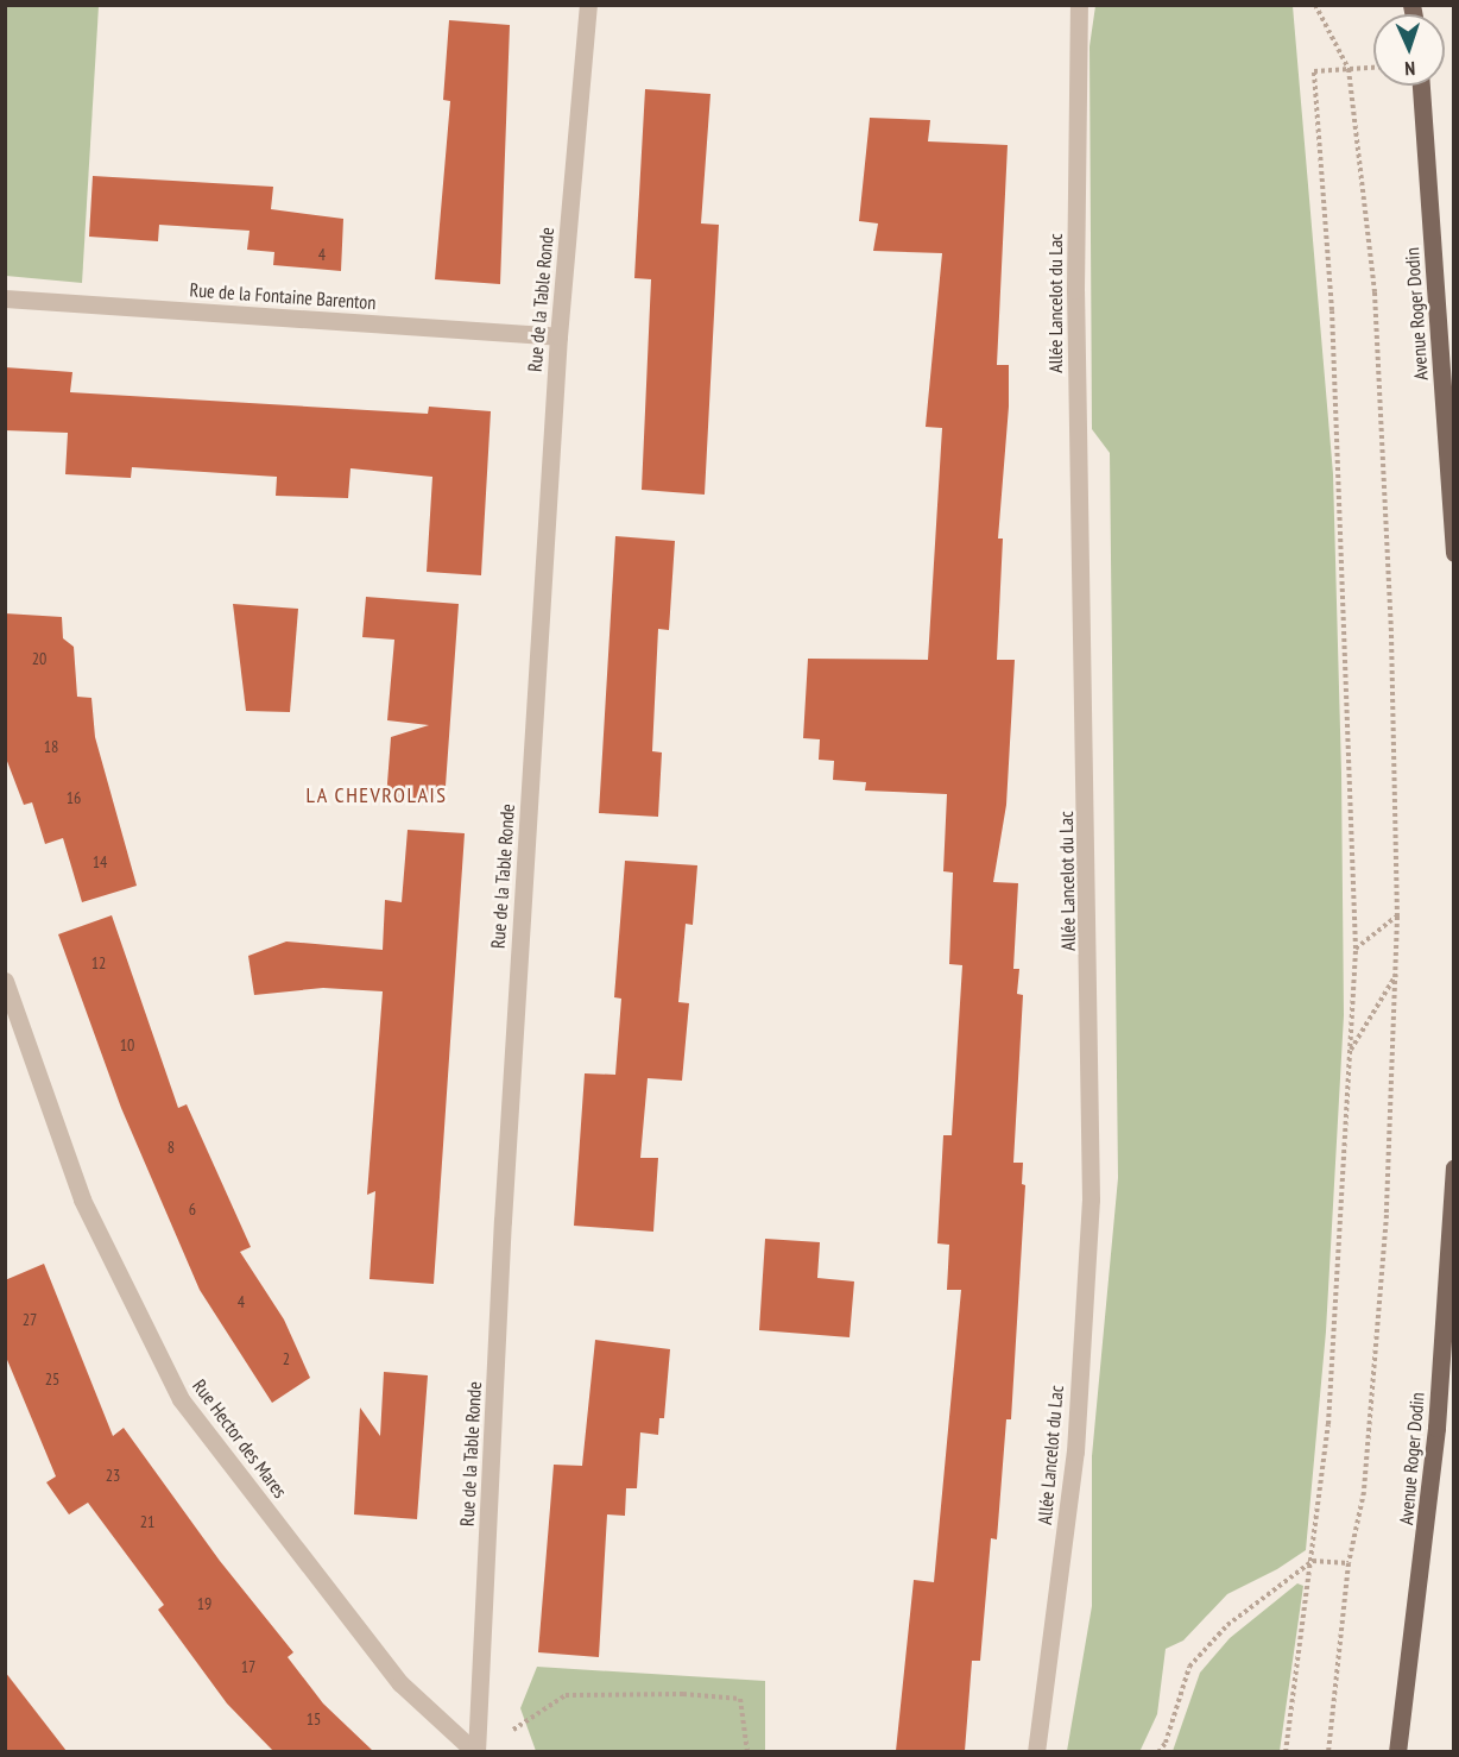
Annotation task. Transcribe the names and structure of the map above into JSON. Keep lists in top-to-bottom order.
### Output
{
  "streets": {
    "main road": ["Avenue Roger Dodin"],
    "street": [
      "Rue de la Fontaine Barenton",
      "Rue de la Table Ronde",
      "Allée Lancelot du Lac",
      "Rue Hector des Mares"
    ]
  },
  "crossings": [
    ["Rue de la Fontaine Barenton", "Rue de la Table Ronde"],
    ["Rue de la Table Ronde", "Rue Hector des Mares"]
  ],
  "districts": ["LA CHEVROLAIS"],
  "house_numbers": [
    "4",
    "20",
    "18",
    "16",
    "14",
    "12",
    "10",
    "8",
    "6",
    "4",
    "27",
    "2",
    "25",
    "23",
    "21",
    "19",
    "17",
    "15"
  ],
  "north": "bottom"
}
